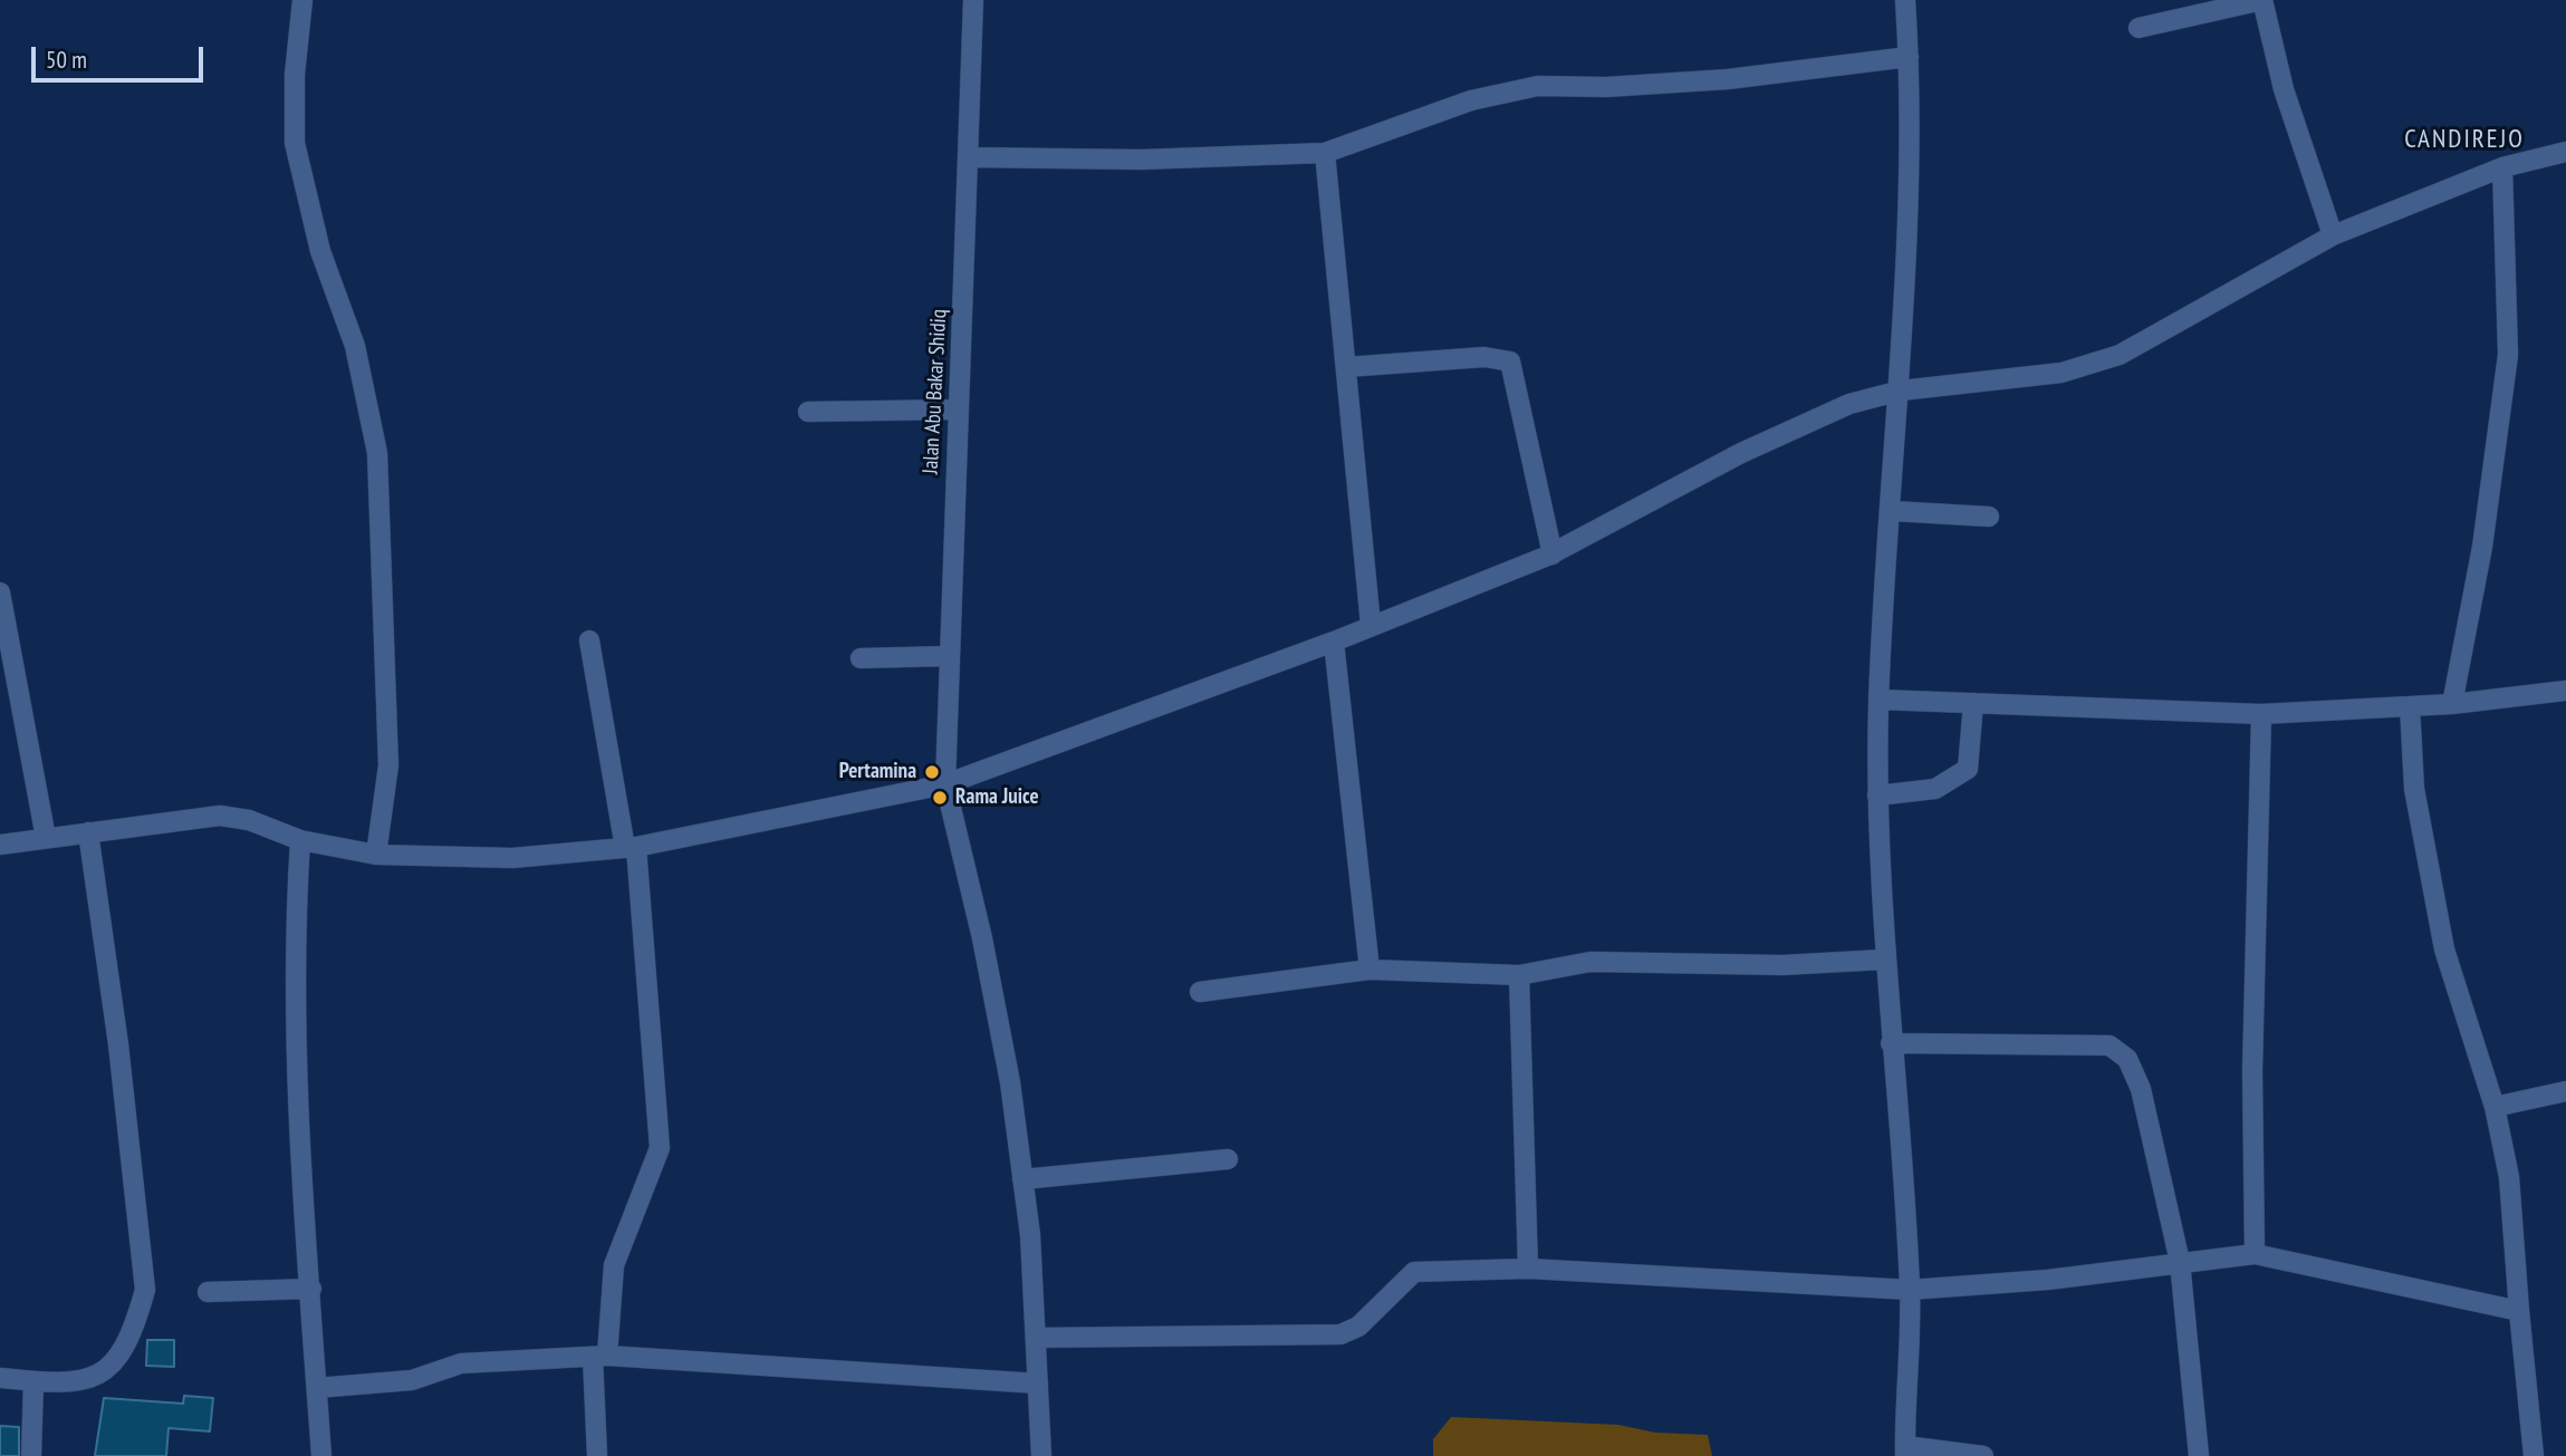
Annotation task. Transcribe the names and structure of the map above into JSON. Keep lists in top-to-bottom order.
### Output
{
  "streets": {
    "street": ["Jalan Abu Bakar Shidiq"]
  },
  "districts": ["CANDIREJO"],
  "places": ["Pertamina", "Rama Juice"],
  "scale_bar": "50 m"
}
